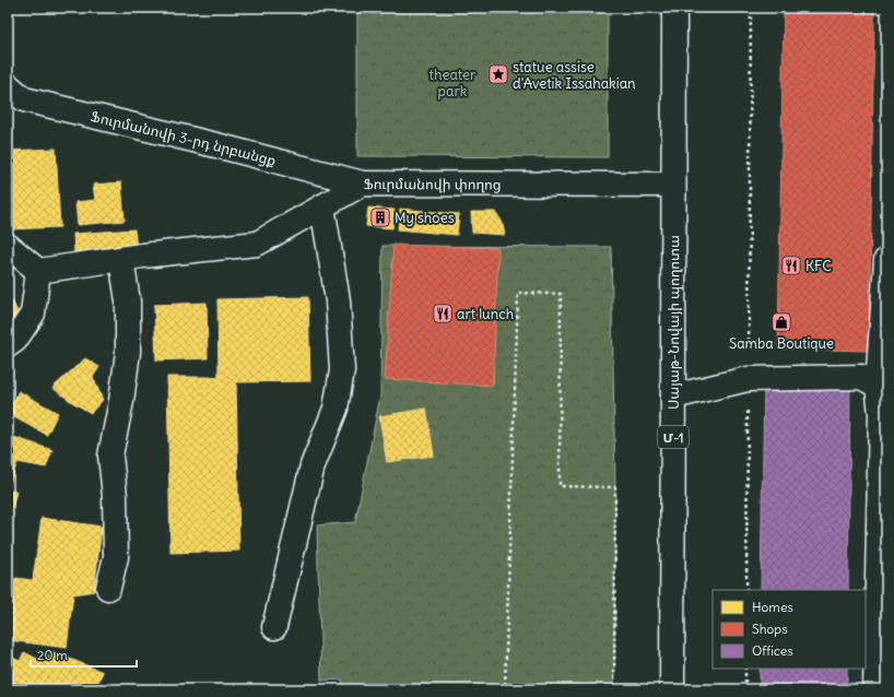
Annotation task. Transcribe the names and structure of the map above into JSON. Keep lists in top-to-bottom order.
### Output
{
  "streets": {
    "main road": [
      "Ֆուրմանովի 3-րդ նրբանցք",
      "Ֆուրմանովի փողոց",
      "Սայաթ-Նովայի պողոտա",
      "Մ-1"
    ]
  },
  "crossings": [
    ["Ֆուրմանովի 3-րդ նրբանցք", "Ֆուրմանովի փողոց"],
    ["Ֆուրմանովի փողոց", "Սայաթ-Նովայի պողոտա"]
  ],
  "parks": ["theater park"],
  "places": {
    "place": ["statue assise d'Avetik Issahakian"],
    "building": ["My shoes"],
    "restaurant": ["KFC", "art lunch"],
    "shop": ["Samba Boutique"]
  },
  "legend": ["Homes", "Shops", "Offices"],
  "scale_bar": "20 m"
}
